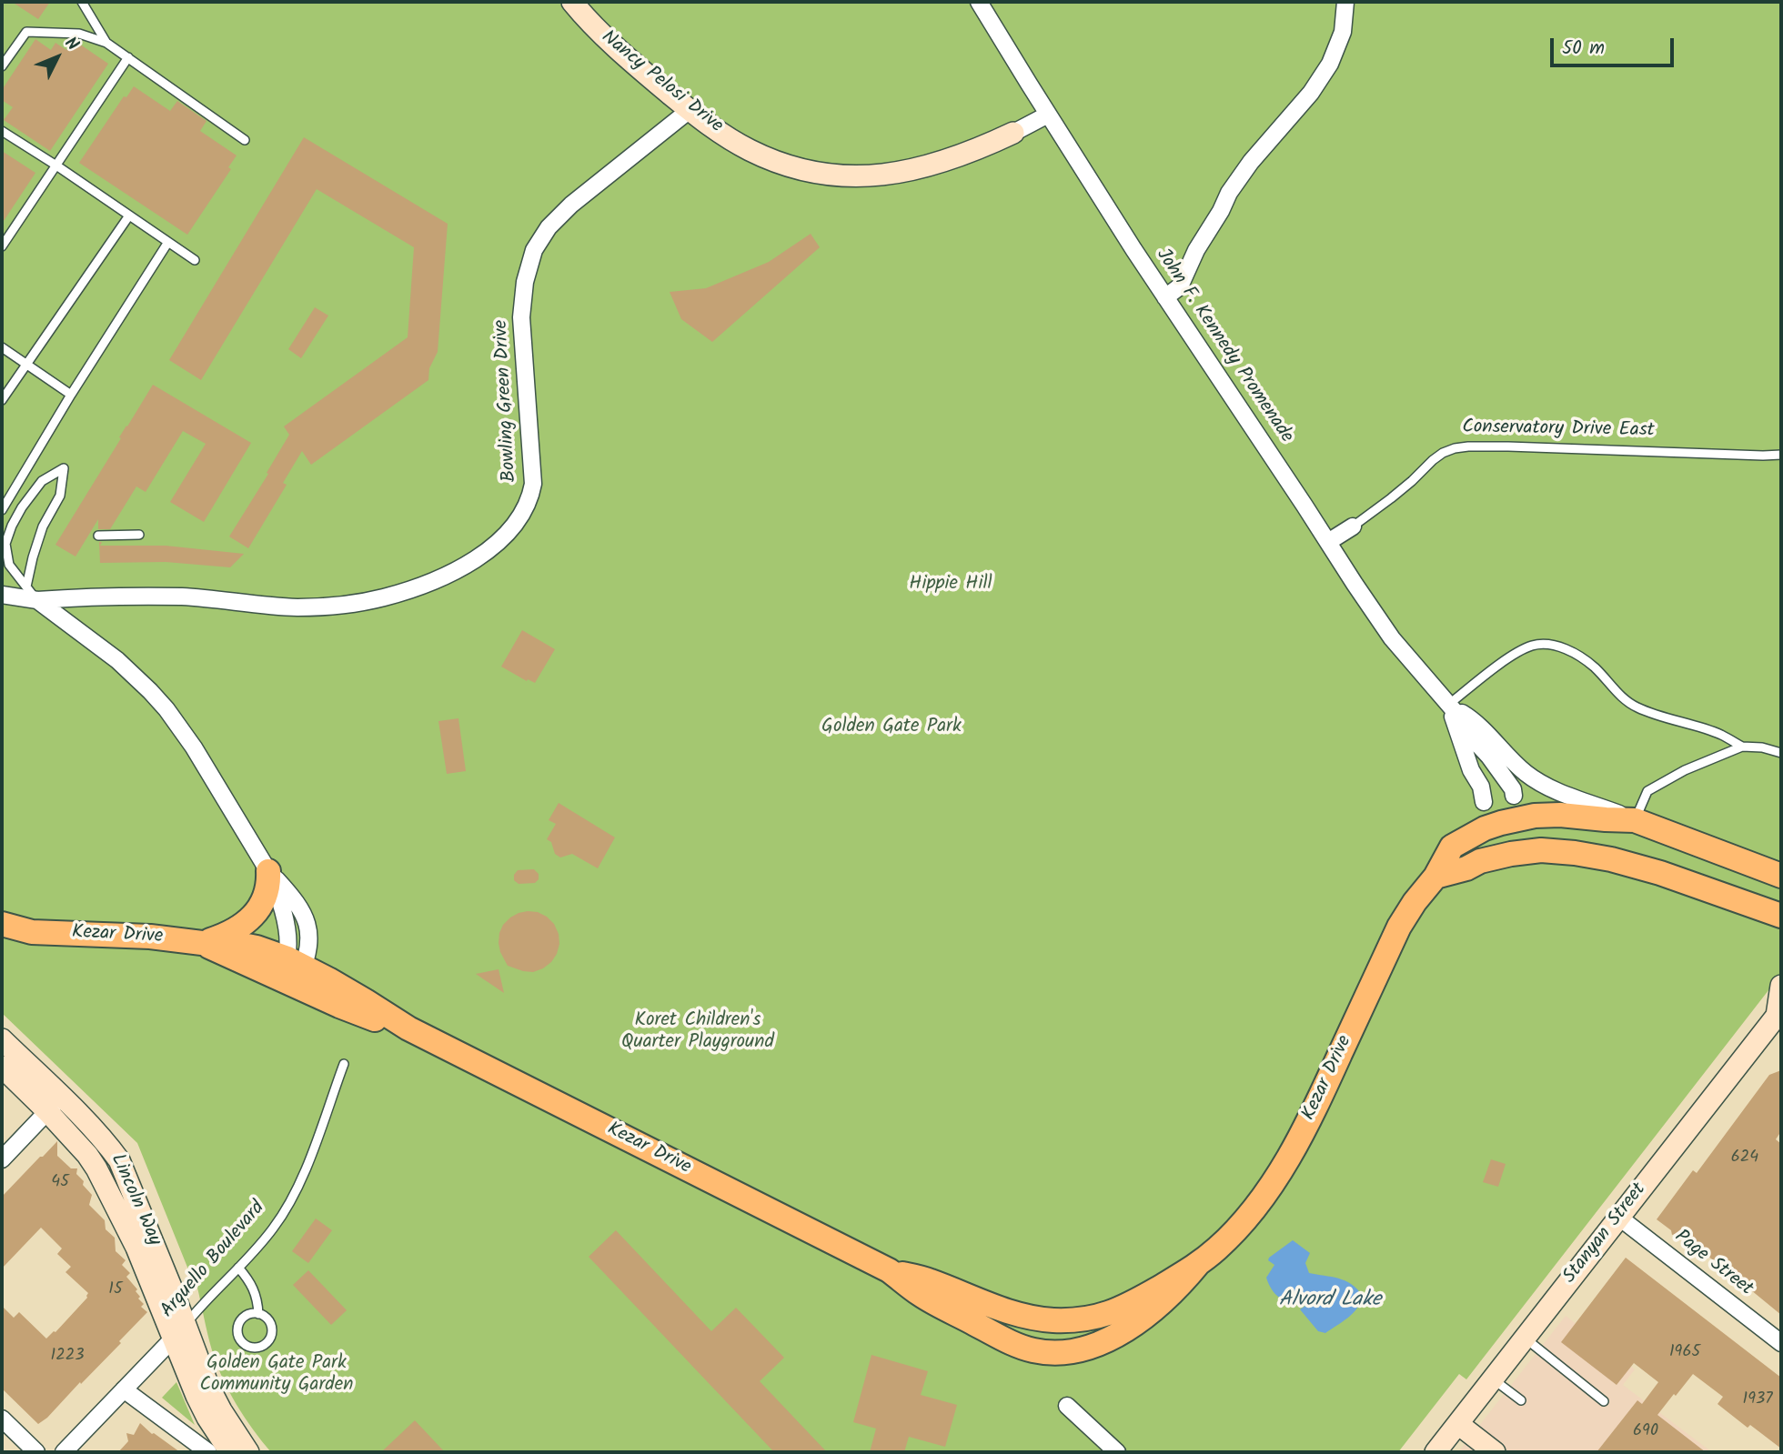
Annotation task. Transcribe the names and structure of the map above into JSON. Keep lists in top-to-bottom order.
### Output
{
  "streets": {
    "main road": [
      "Nancy Pelosi Drive",
      "Kezar Drive",
      "Lincoln Way",
      "Stanyan Street"
    ],
    "street": [
      "John F. Kennedy Promenade",
      "Bowling Green Drive",
      "Conservatory Drive East",
      "Arguello Boulevard",
      "Page Street"
    ]
  },
  "crossings": [
    ["Nancy Pelosi Drive", "John F. Kennedy Promenade"],
    ["Nancy Pelosi Drive", "Bowling Green Drive"],
    ["John F. Kennedy Promenade", "Conservatory Drive East"],
    ["John F. Kennedy Promenade", "Kezar Drive"],
    ["Lincoln Way", "Arguello Boulevard"],
    ["Stanyan Street", "Page Street"]
  ],
  "water": ["Alvord Lake"],
  "parks": [
    "Hippie Hill",
    "Golden Gate Park",
    "Koret Children's Quarter Playground",
    "Golden Gate Park Community Garden"
  ],
  "house_numbers": [
    "624",
    "45",
    "15",
    "1965",
    "1223",
    "1937",
    "690"
  ],
  "scale_bar": "50 m",
  "north": "top right"
}
